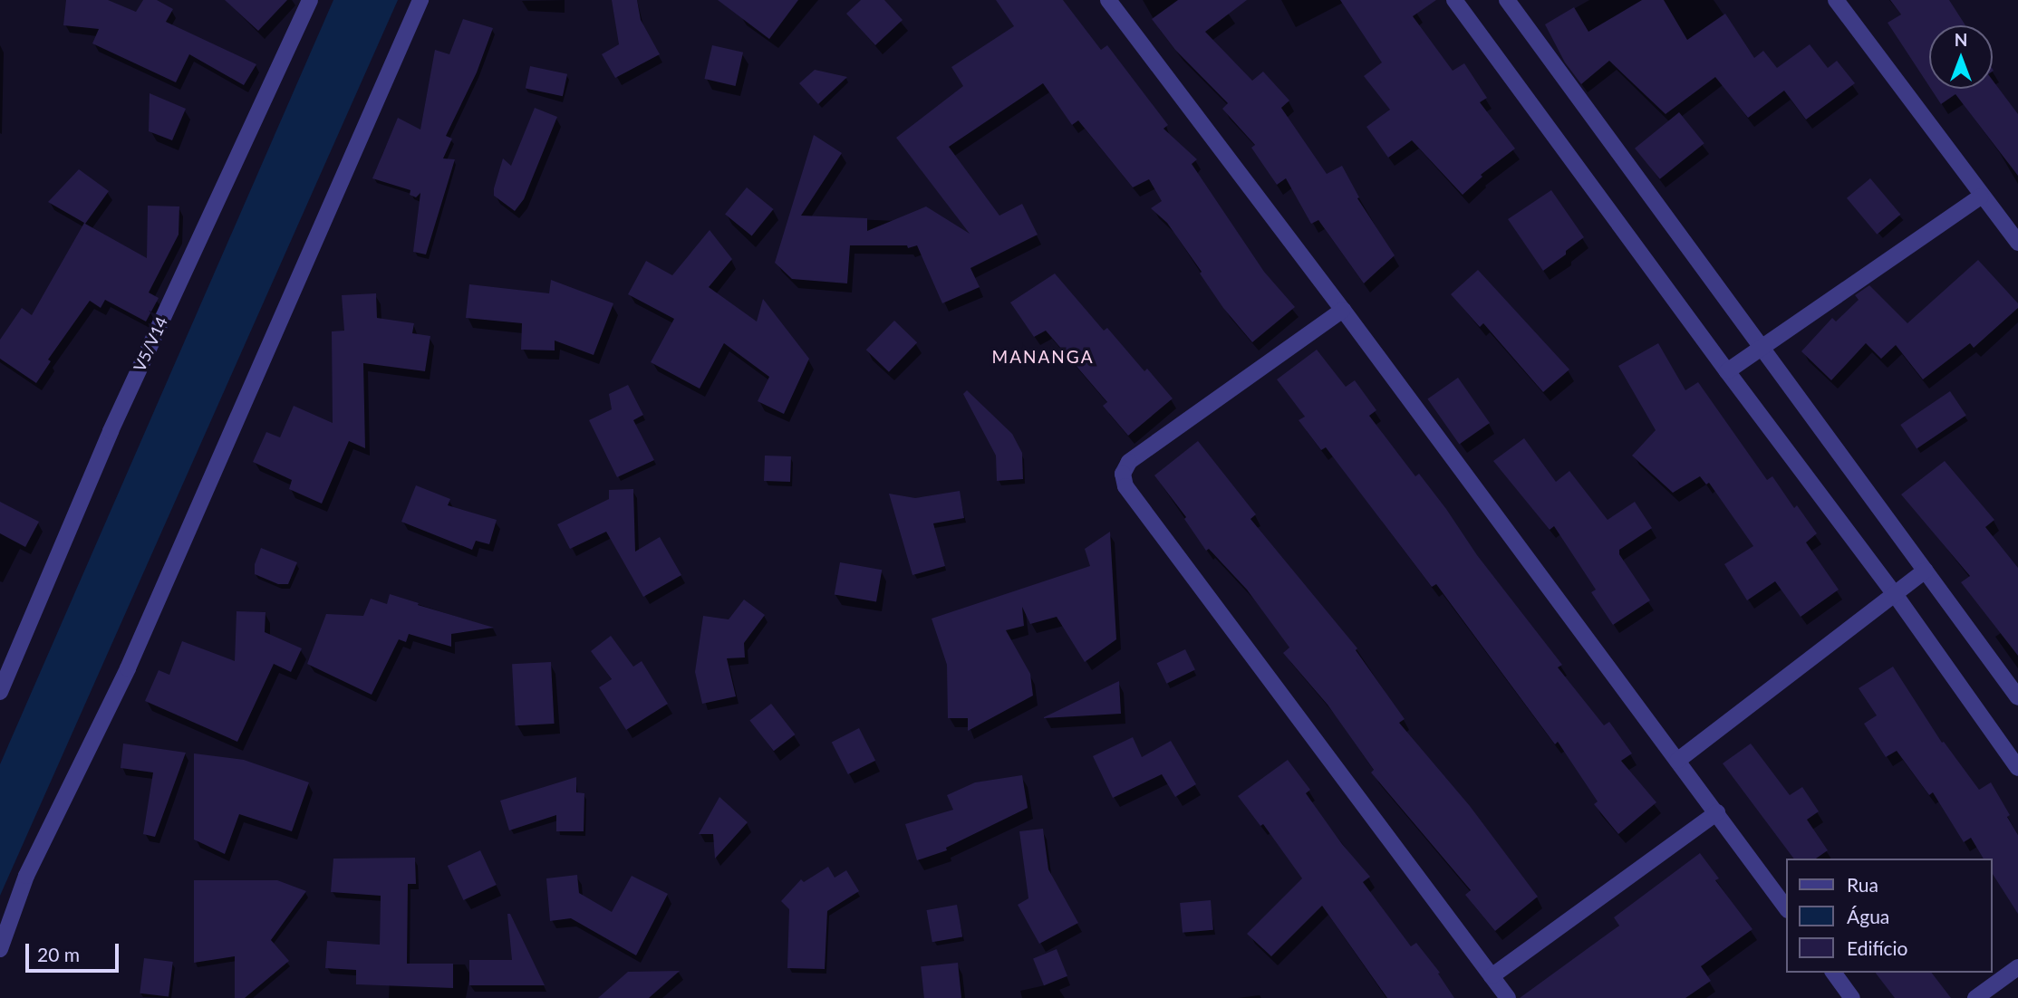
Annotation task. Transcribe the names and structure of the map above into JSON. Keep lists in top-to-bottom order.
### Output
{
  "streets": {
    "street": ["V5/V14"]
  },
  "districts": ["MANANGA"],
  "legend": ["Rua", "Água", "Edifício"],
  "scale_bar": "20 m",
  "north": "top"
}
